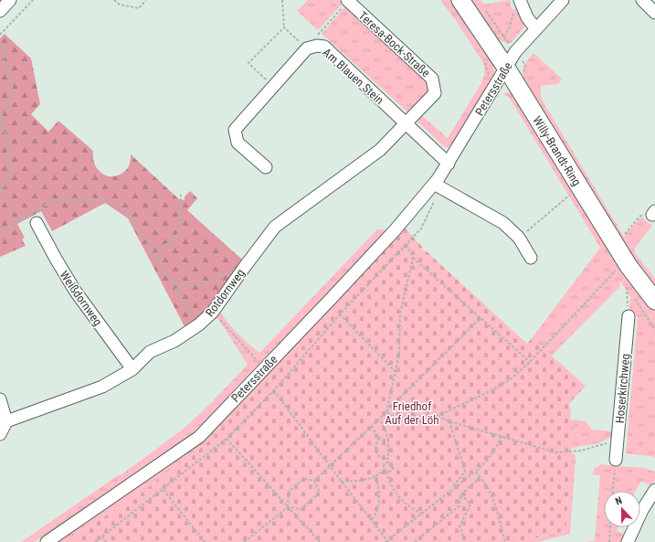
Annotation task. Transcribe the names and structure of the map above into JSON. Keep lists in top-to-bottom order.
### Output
{
  "streets": {
    "main road": ["Willy-Brandt-Ring"],
    "street": [
      "Teresa-Bock-Straße",
      "Am Blauen Stein",
      "Petersstraße",
      "Rotdornweg",
      "Weißdornweg",
      "Hoserkirchweg"
    ]
  },
  "crossings": [
    ["Teresa-Bock-Straße", "Am Blauen Stein"],
    ["Teresa-Bock-Straße", "Rotdornweg"],
    ["Am Blauen Stein", "Petersstraße"],
    ["Am Blauen Stein", "Rotdornweg"],
    ["Petersstraße", "Willy-Brandt-Ring"],
    ["Rotdornweg", "Weißdornweg"]
  ],
  "parks": ["Friedhof Auf der Löh"],
  "north": "top"
}
